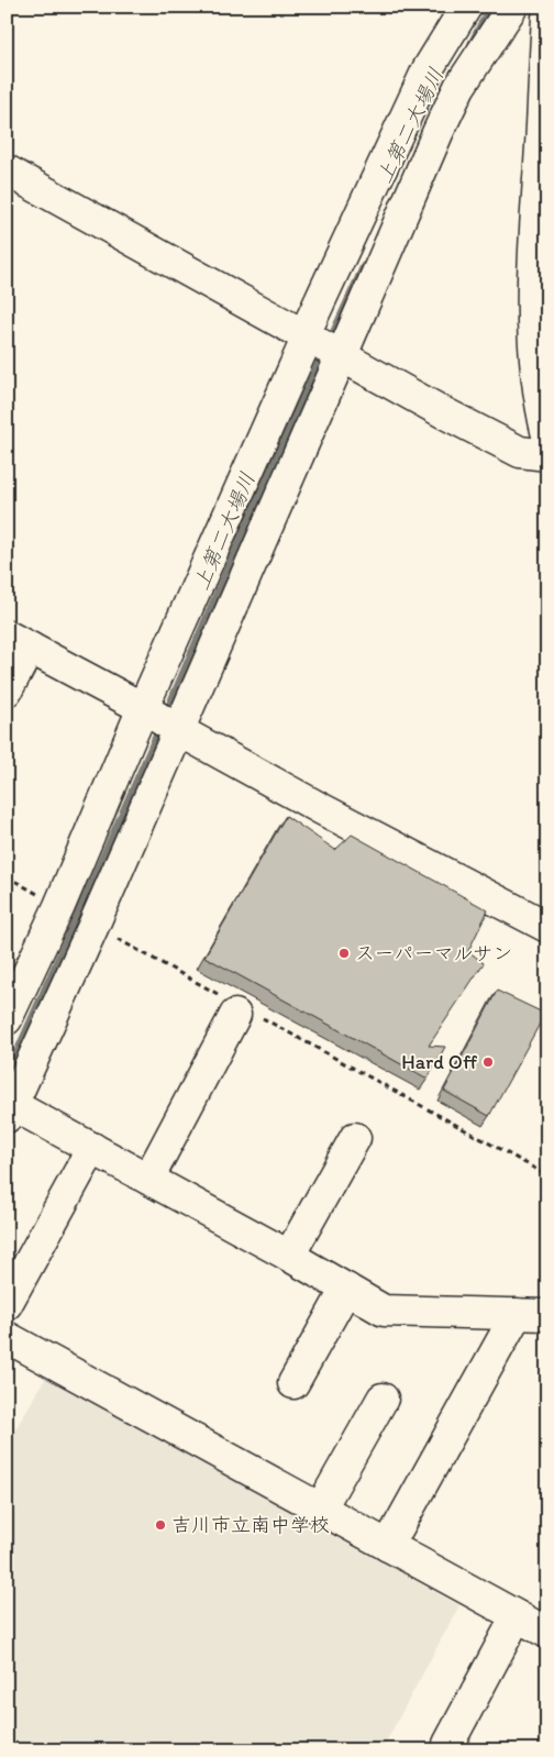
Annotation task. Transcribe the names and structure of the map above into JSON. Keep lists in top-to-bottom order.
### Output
{
  "water": ["上第二大場川"],
  "places": ["スーパーマルサン", "Hard Off", "吉川市立南中学校"]
}
